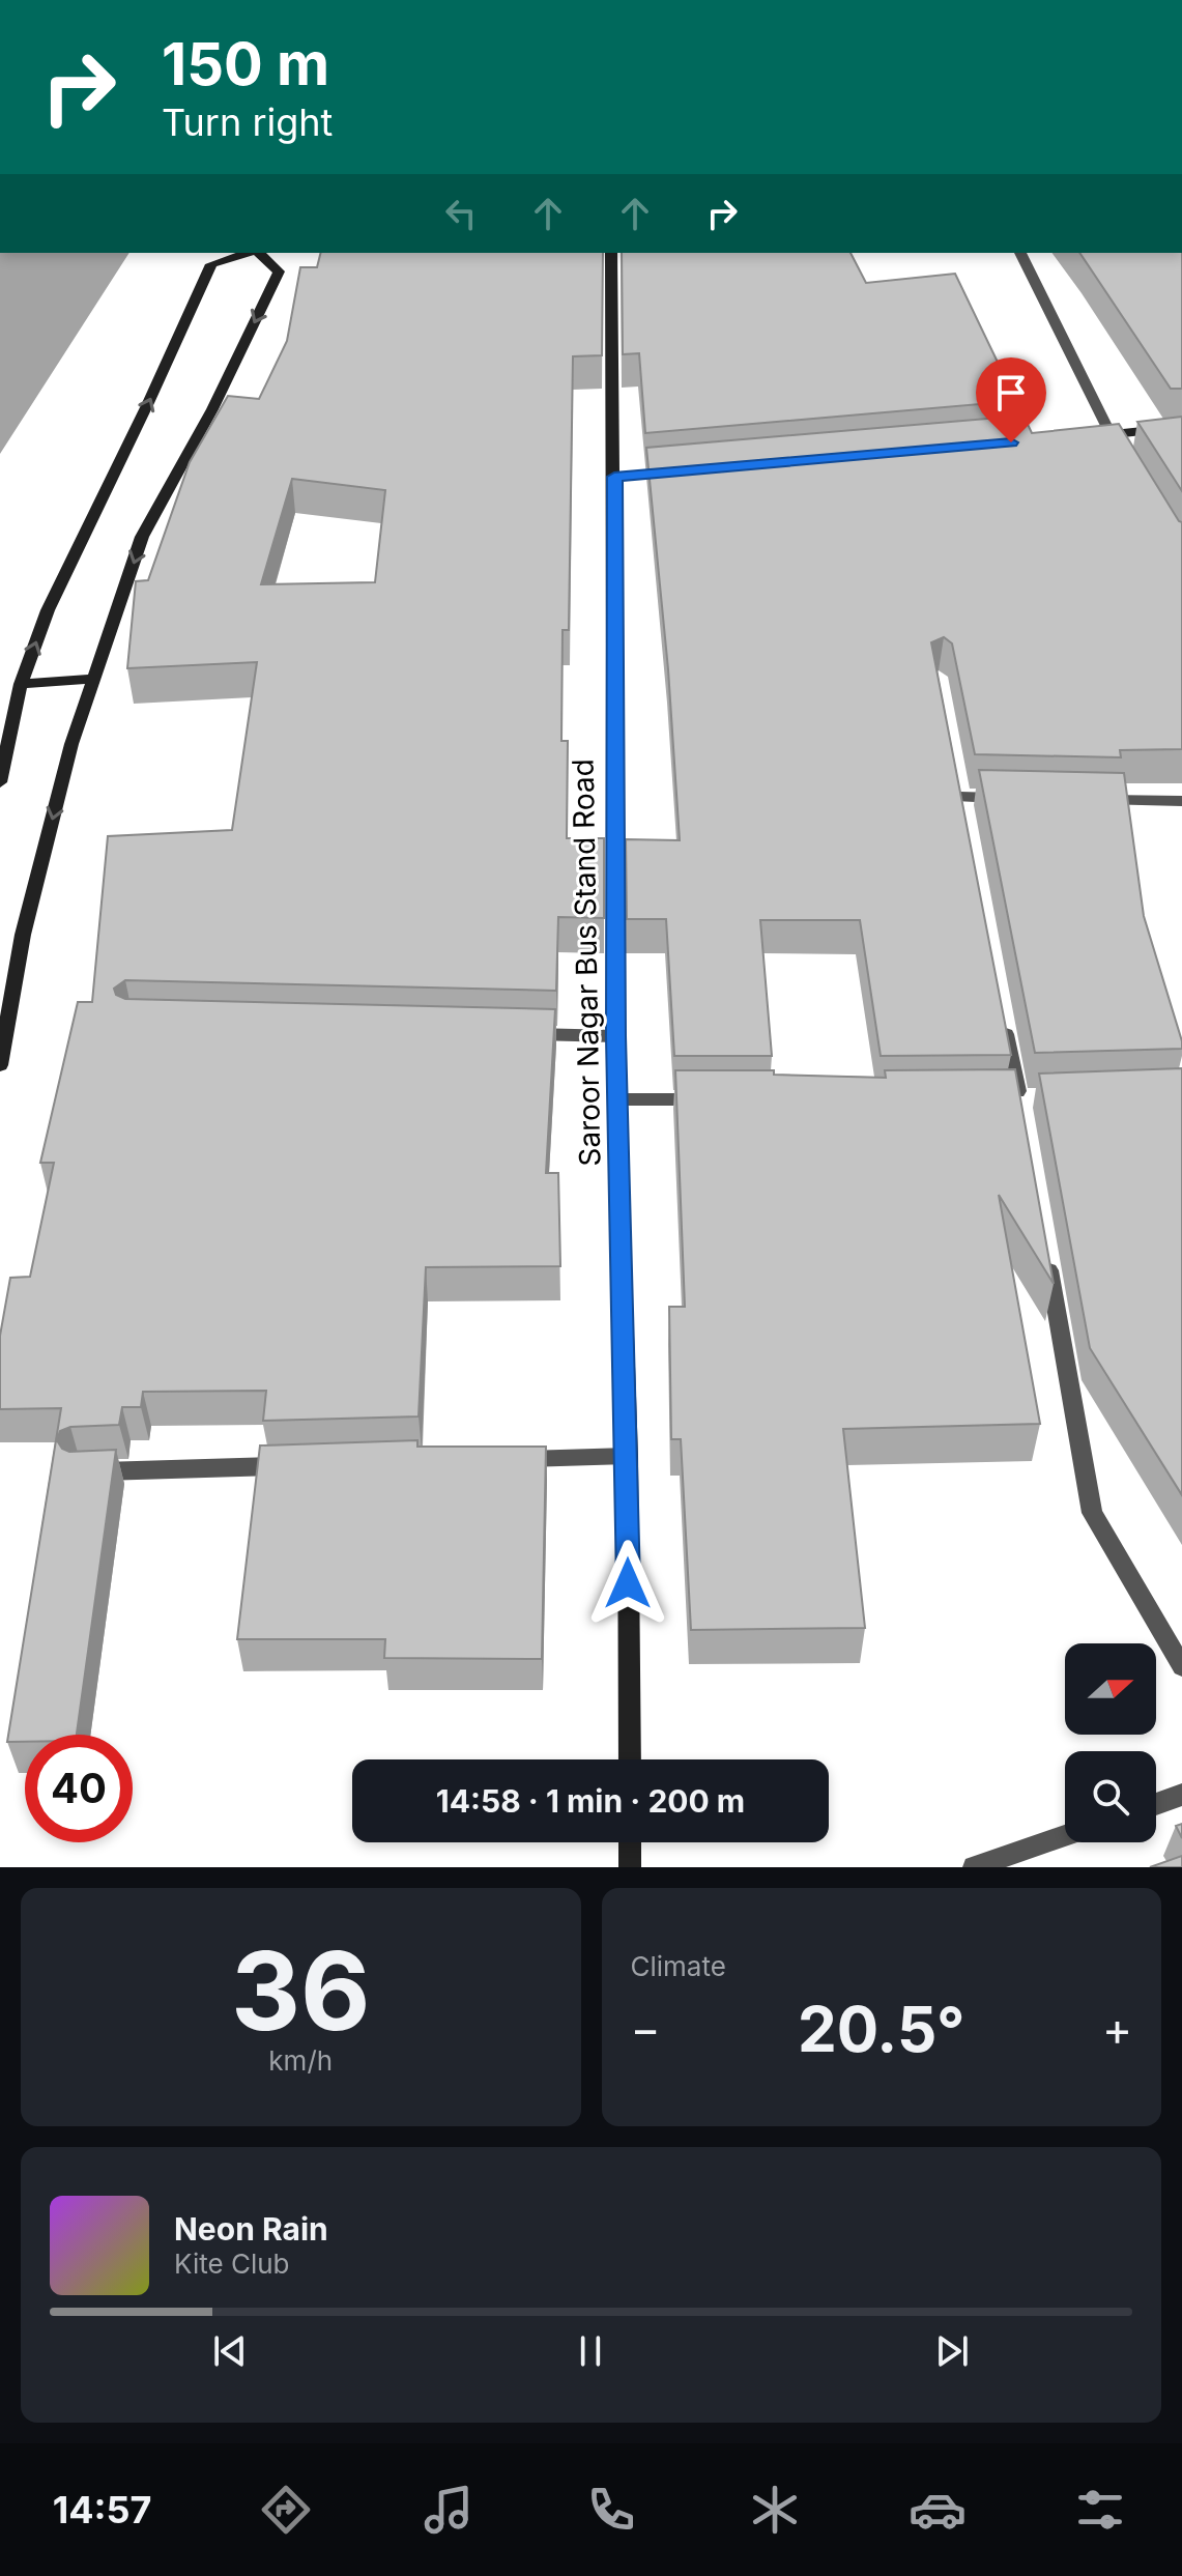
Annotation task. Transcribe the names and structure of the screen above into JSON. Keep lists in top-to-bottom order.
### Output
{
  "streets": {
    "main road": ["Saroor Nagar Bus Stand Road"]
  },
  "north": "right",
  "page": {
    "turn": ["150 m", "Turn right"],
    "limit": "40",
    "trip": "14:58 · 1 min · 200 m",
    "tile": [
      ["36", "km/h"],
      "Climate"
    ],
    "heat": ["−", "20.5°", "+"],
    "song": ["Neon Rain", "Kite Club"],
    "tabs": "14:57"
  }
}
